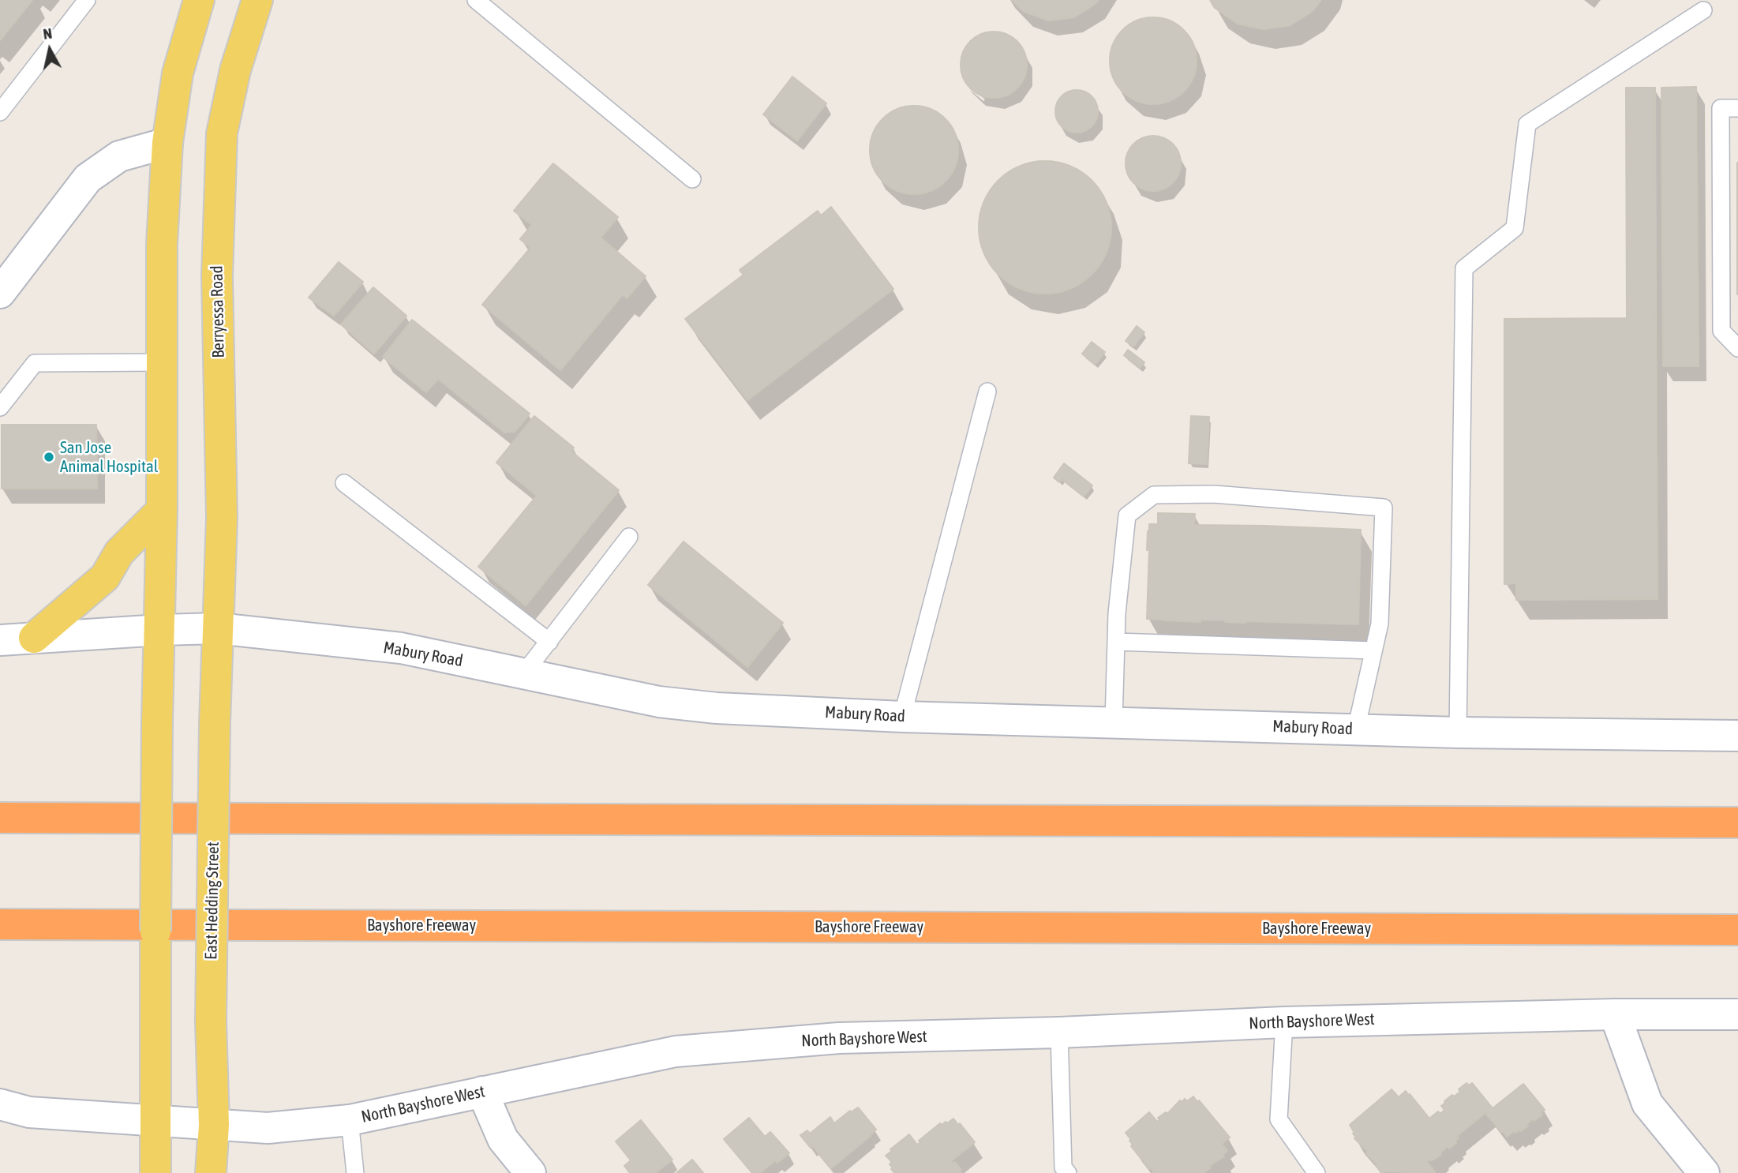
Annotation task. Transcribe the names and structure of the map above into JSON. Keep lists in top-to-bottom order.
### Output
{
  "streets": {
    "highway": ["Bayshore Freeway"],
    "main road": ["Berryessa Road", "East Hedding Street"],
    "street": ["Mabury Road", "North Bayshore West"]
  },
  "crossings": [
    ["Berryessa Road", "Mabury Road"],
    ["Berryessa Road", "East Hedding Street"],
    ["Mabury Road", "East Hedding Street"],
    ["East Hedding Street", "North Bayshore West"]
  ],
  "places": ["San Jose Animal Hospital"],
  "north": "top"
}
